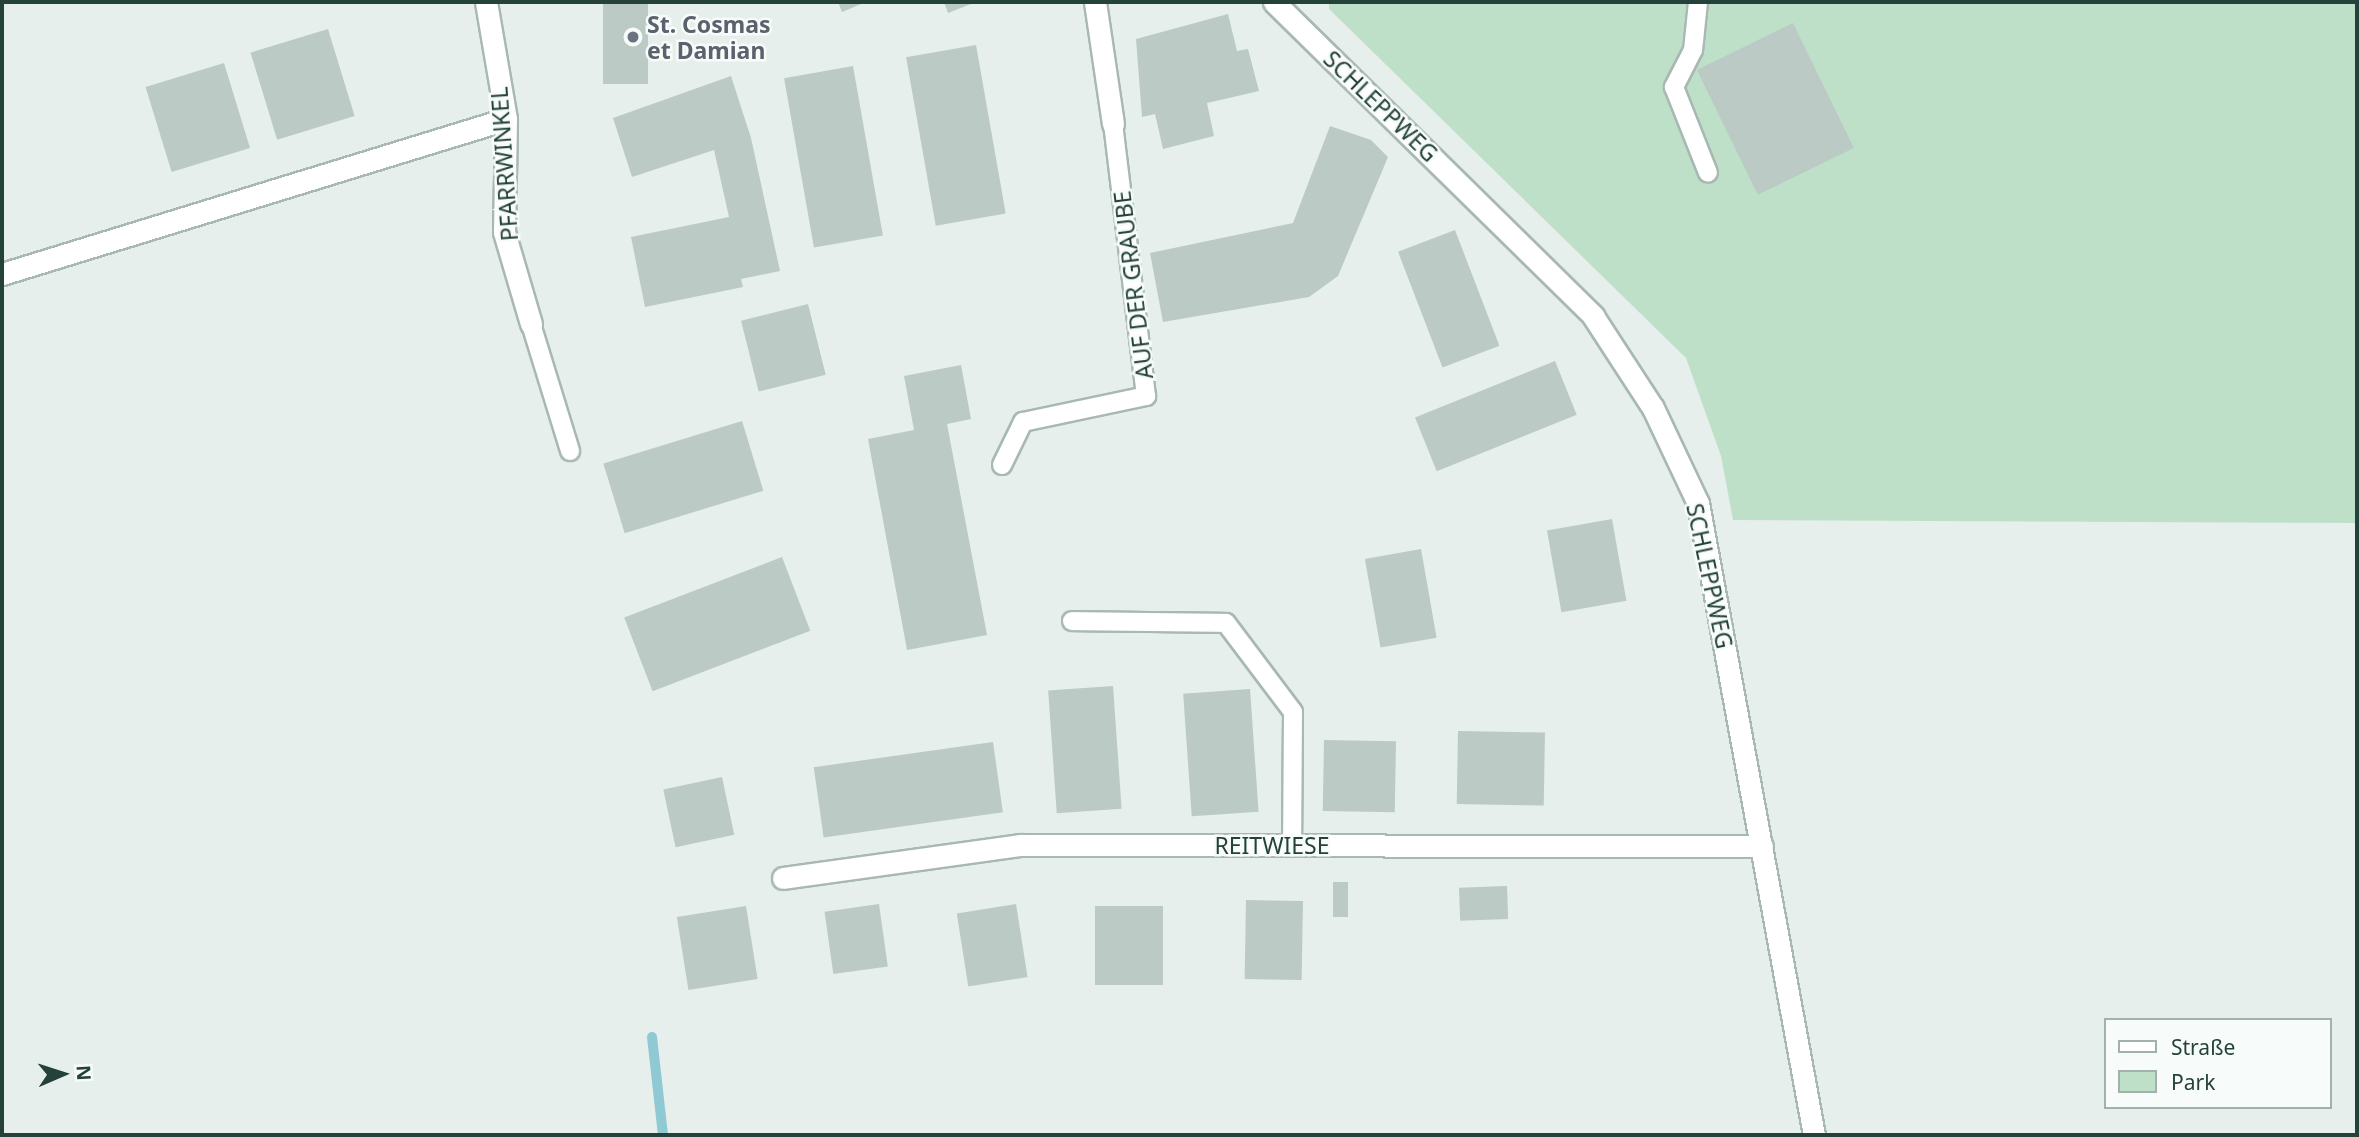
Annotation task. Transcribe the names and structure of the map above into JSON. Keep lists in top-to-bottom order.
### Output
{
  "streets": {
    "street": [
      "SCHLEPPWEG",
      "PFARRWINKEL",
      "AUF DER GRAUBE",
      "REITWIESE"
    ]
  },
  "crossings": [
    ["SCHLEPPWEG", "REITWIESE"]
  ],
  "places": ["St. Cosmas et Damian"],
  "legend": ["Straße", "Park"],
  "north": "right"
}
